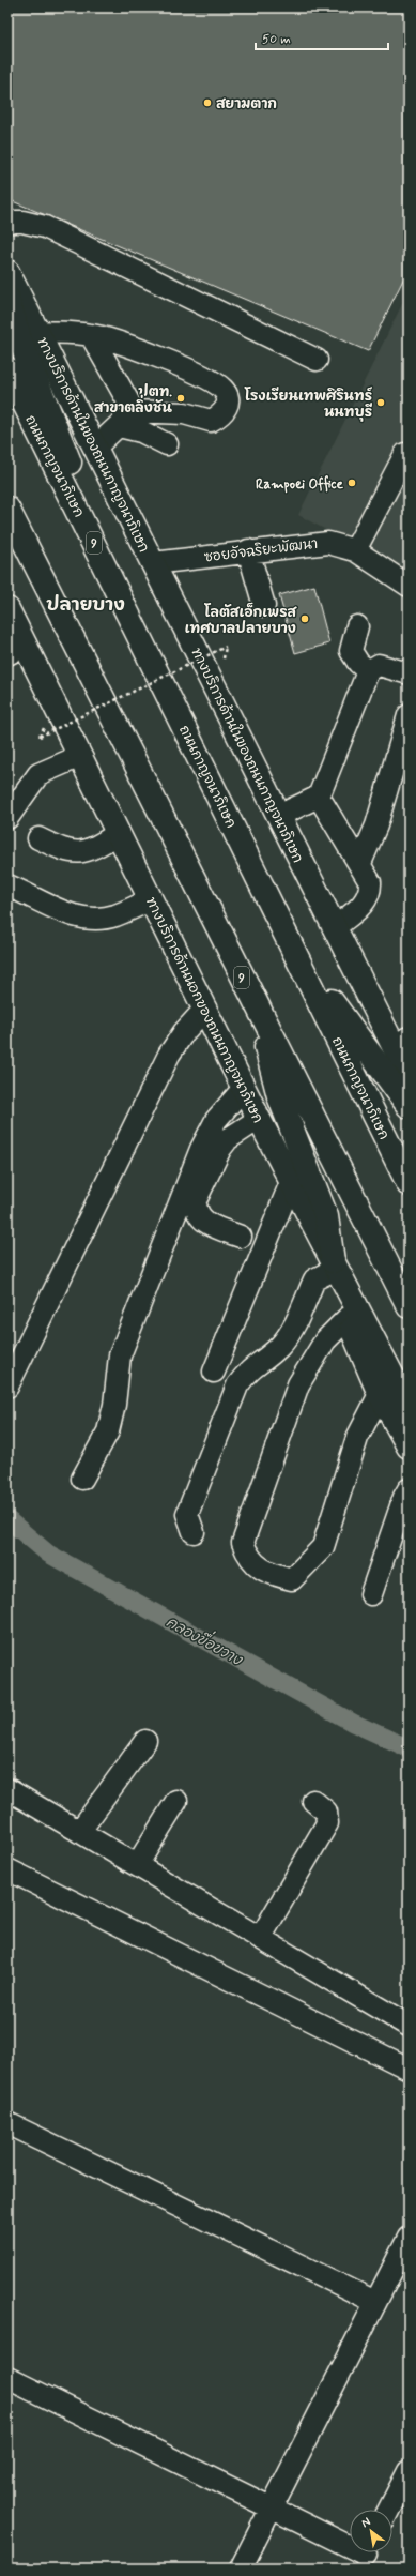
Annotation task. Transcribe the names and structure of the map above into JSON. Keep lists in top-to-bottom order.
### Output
{
  "streets": {
    "main road": [
      "ทางบริการด้านในของถนนกาญจนาภิเษก",
      "ถนนกาญจนาภิเษก",
      "9",
      "ทางบริการด้านนอกของถนนกาญจนาภิเษก"
    ],
    "street": ["ซอยอัจฉริยะพัฒนา"]
  },
  "crossings": [
    ["ทางบริการด้านในของถนนกาญจนาภิเษก", "ซอยอัจฉริยะพัฒนา"]
  ],
  "districts": ["ปลายบาง"],
  "water": ["คลองขื่อขวาง"],
  "places": [
    "สยามตาก",
    "ปตท. สาขาตลิ่งชัน",
    "โรงเรียนเทพศิรินทร์ นนทบุรี",
    "Rampoei Office",
    "โลตัสเอ็กเพรส เทศบาลปลายบาง"
  ],
  "scale_bar": "50 m",
  "north": "top left"
}
